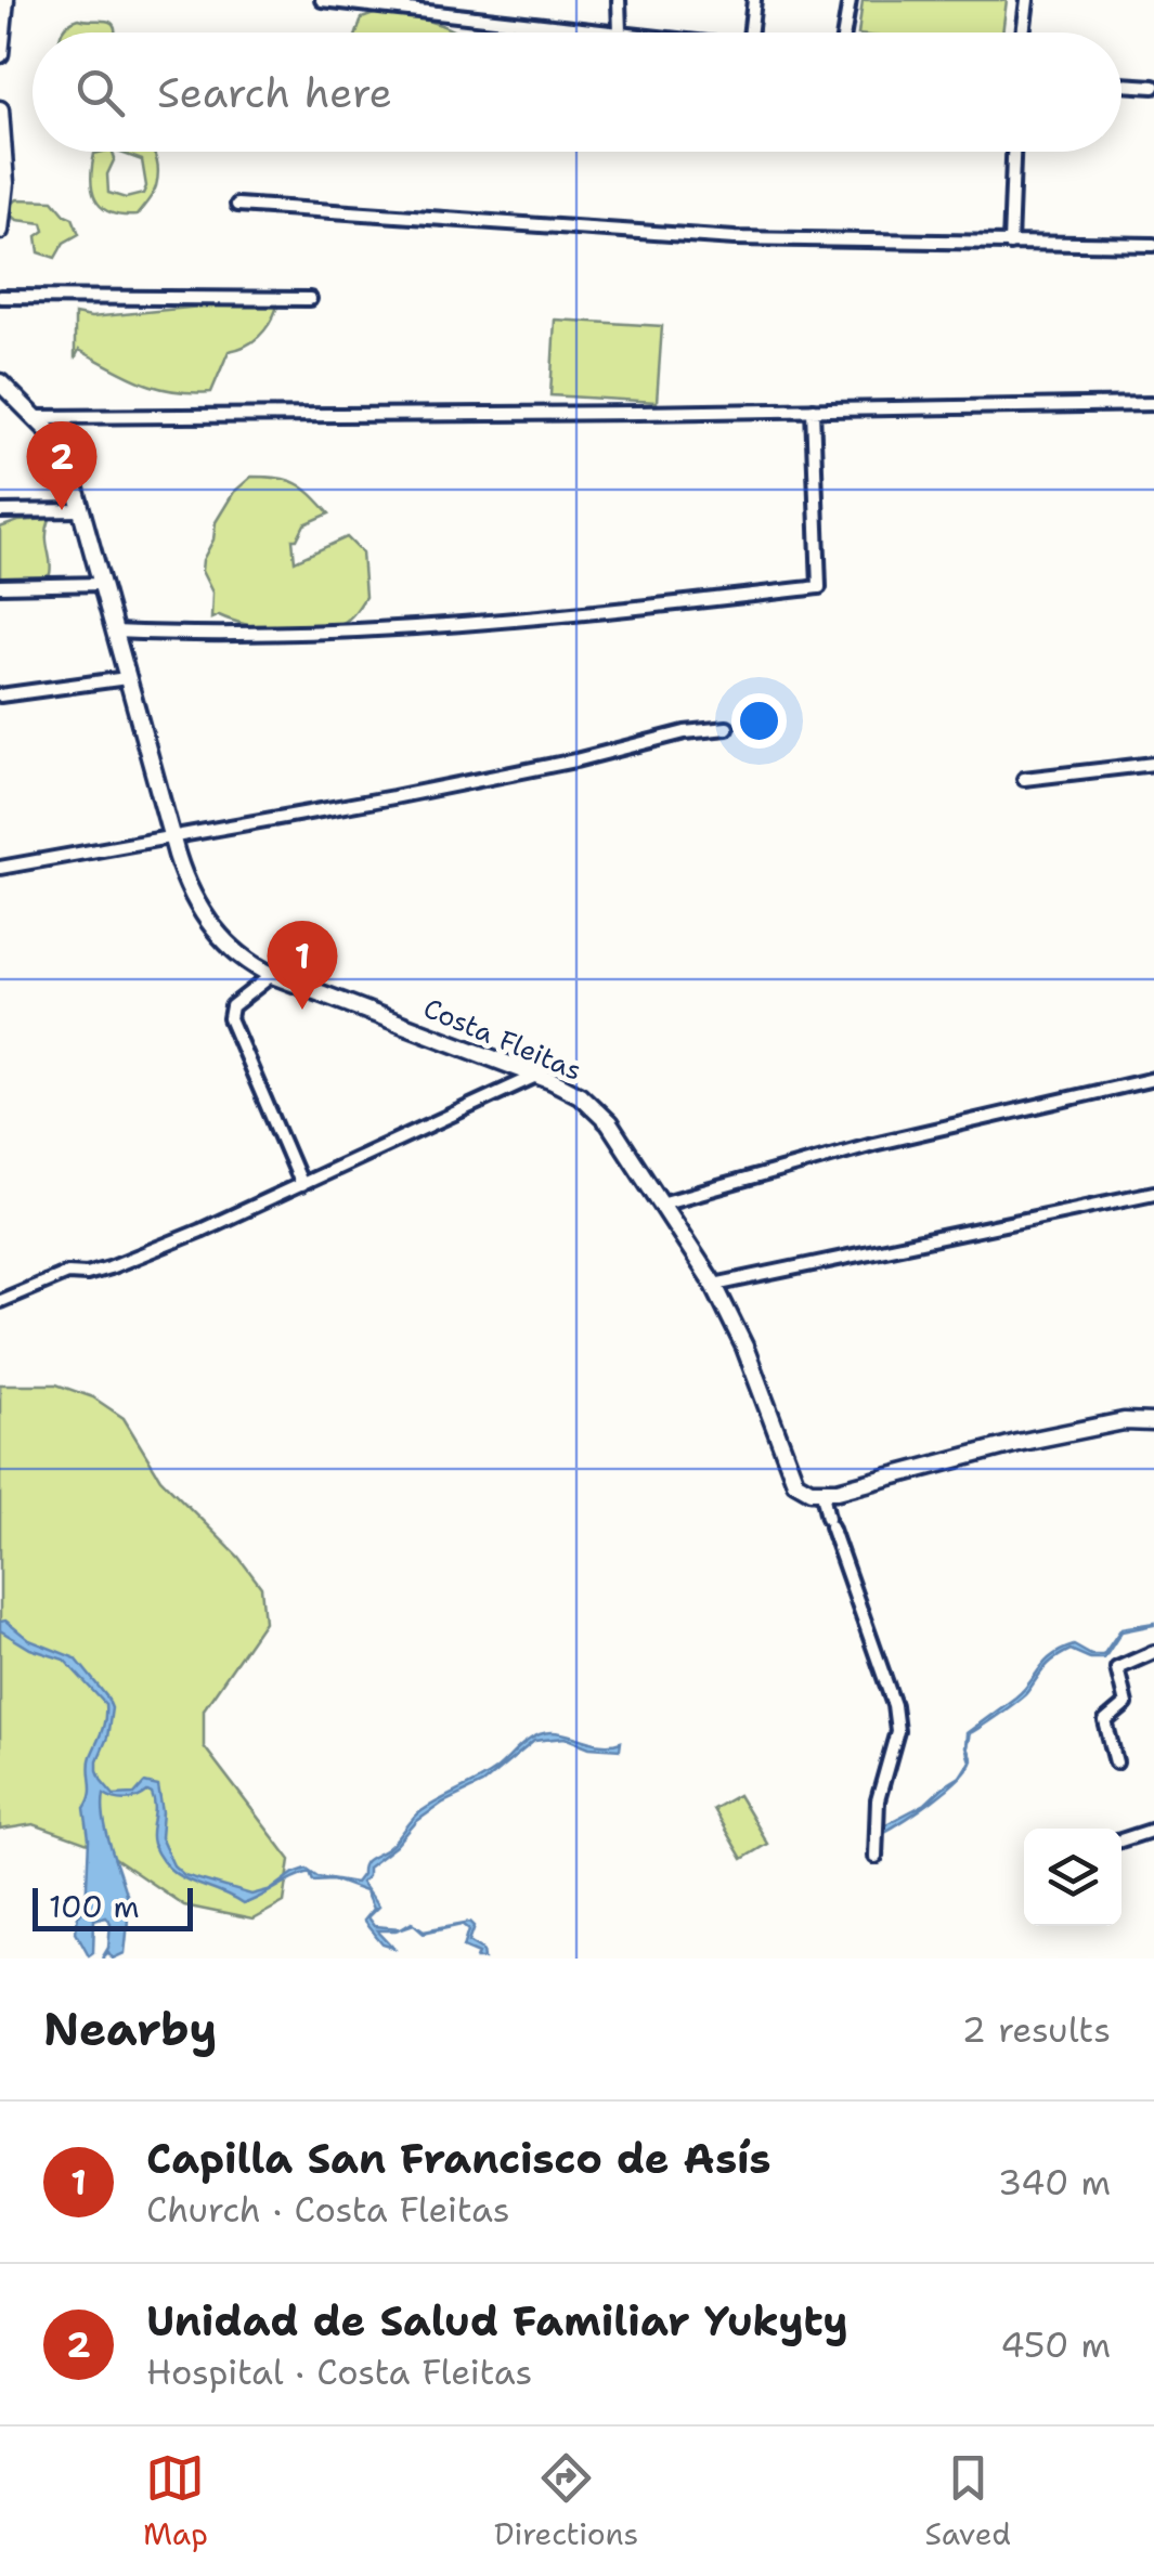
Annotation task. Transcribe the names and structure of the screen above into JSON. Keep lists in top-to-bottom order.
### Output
{
  "streets": {
    "main road": ["Costa Fleitas"]
  },
  "scale_bar": "100 m",
  "page": {
    "search": "Search here",
    "pins": ["2", "1"],
    "scale": "100 m",
    "heading": ["Nearby", "2 results"],
    "list": [
      {
        "mark": "1",
        "name": "Capilla San Francisco de Asís",
        "note": "Church · Costa Fleitas",
        "value": "340 m"
      },
      {
        "mark": "2",
        "name": "Unidad de Salud Familiar Yukyty",
        "note": "Hospital · Costa Fleitas",
        "value": "450 m"
      }
    ],
    "nav": ["Map", "Directions", "Saved"]
  }
}
